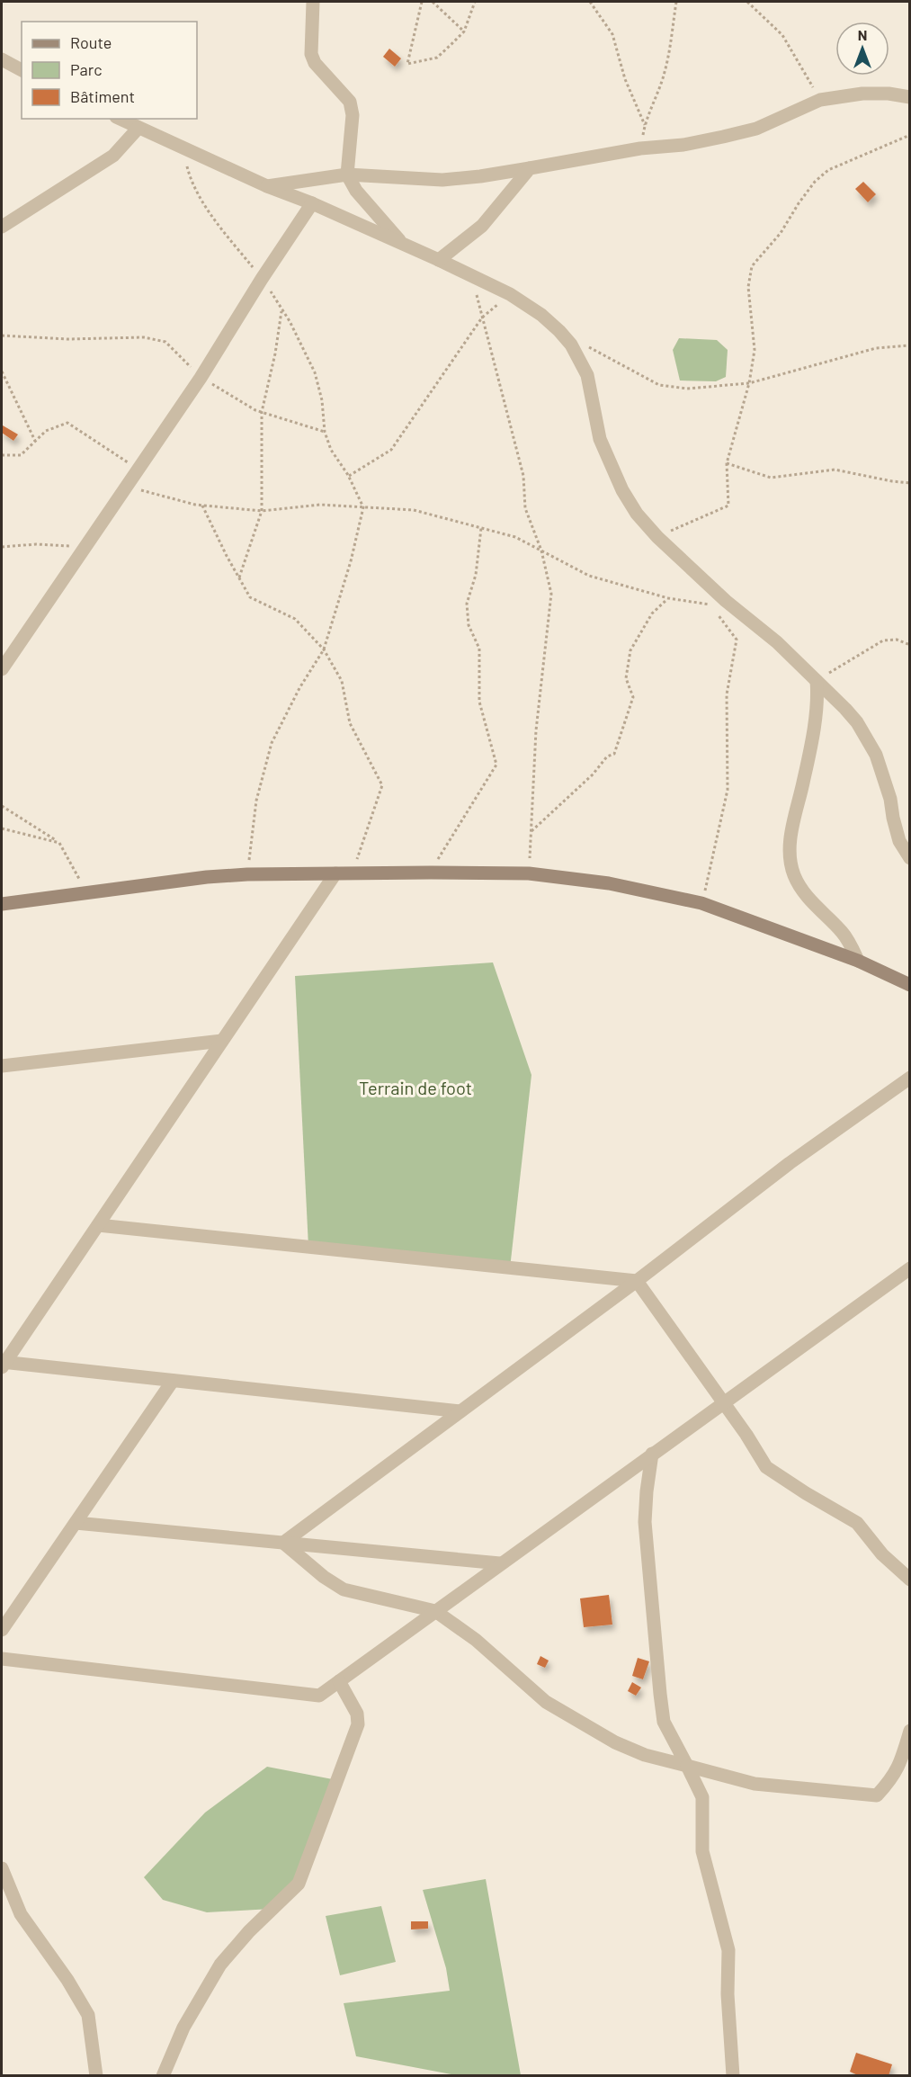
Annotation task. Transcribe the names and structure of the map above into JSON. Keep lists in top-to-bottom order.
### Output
{
  "parks": ["Terrain de foot"],
  "legend": ["Route", "Parc", "Bâtiment"],
  "north": "top"
}
